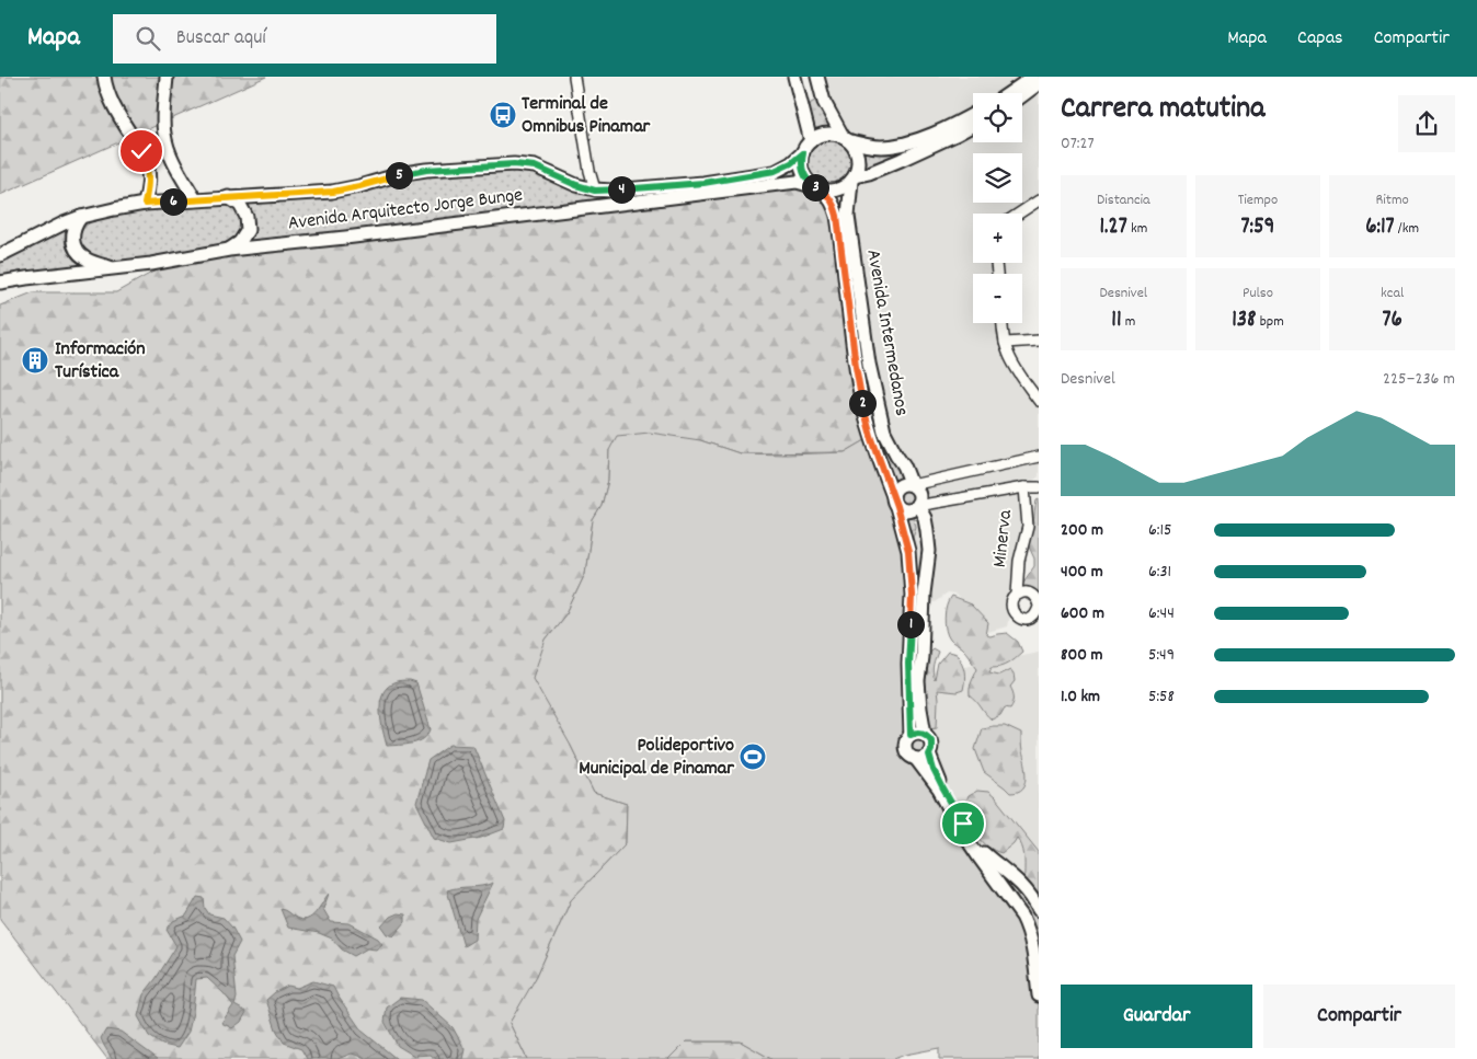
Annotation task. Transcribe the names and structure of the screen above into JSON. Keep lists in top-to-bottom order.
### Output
{
  "streets": {
    "main road": ["Avenida Arquitecto Jorge Bunge", "Avenida Intermedanos"],
    "street": ["Minerva"]
  },
  "crossings": [
    ["Avenida Arquitecto Jorge Bunge", "Avenida Intermedanos"]
  ],
  "places": {
    "bus stop": ["Terminal de Omnibus Pinamar"],
    "building": ["Información Turística"],
    "sports": ["Polideportivo Municipal de Pinamar"]
  },
  "page": {
    "header": "Mapa",
    "search": "Buscar aquí",
    "nav": ["Mapa", "Capas", "Compartir"],
    "heading": ["Carrera matutina", "07:27"],
    "map_buttons": ["+", "−"],
    "pins": [
      "5",
      "3",
      "4",
      "6",
      "2",
      "1"
    ],
    "stats": [
      ["Distancia", "1.27 km"],
      ["Tiempo", "7:59"],
      ["Ritmo", "6:17 /km"],
      ["Desnivel", "11 m"],
      ["Pulso", "138 bpm"],
      ["kcal", "76"]
    ],
    "chart": ["Desnivel", "225–236 m"],
    "list": [
      {
        "name": "200 m",
        "note": "6:15"
      },
      {
        "name": "400 m",
        "note": "6:31"
      },
      {
        "name": "600 m",
        "note": "6:44"
      },
      {
        "name": "800 m",
        "note": "5:49"
      },
      {
        "name": "1.0 km",
        "note": "5:58"
      }
    ],
    "buttons": ["Guardar", "Compartir"]
  }
}
